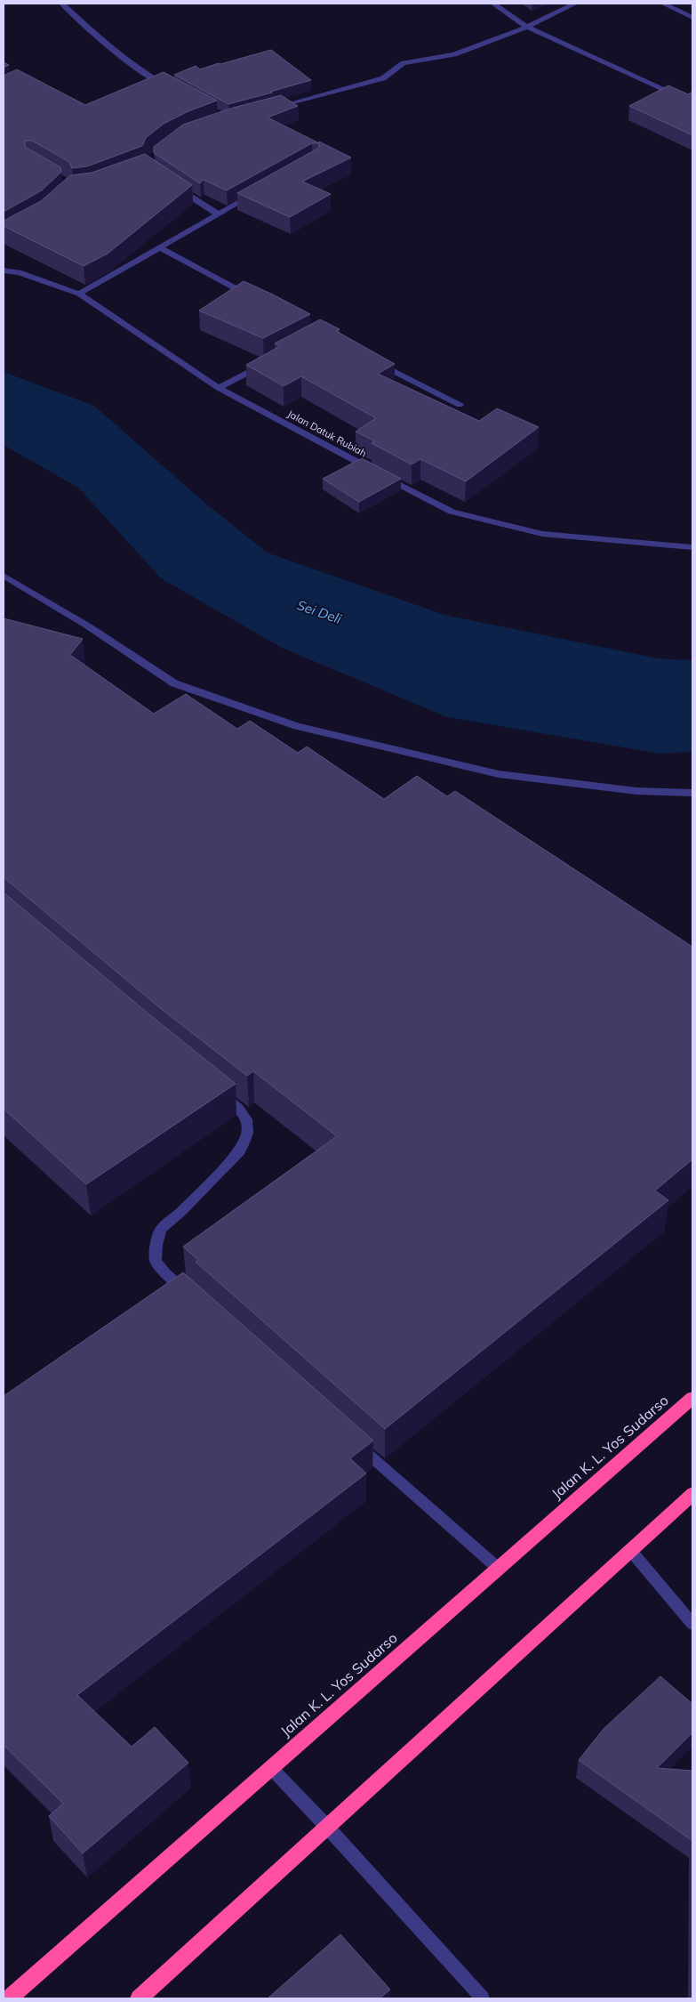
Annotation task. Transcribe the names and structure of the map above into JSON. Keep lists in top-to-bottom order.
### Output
{
  "streets": {
    "highway": ["Jalan K. L. Yos Sudarso"],
    "street": ["Jalan Datuk Rubiah"]
  },
  "water": ["Sei Deli"]
}
